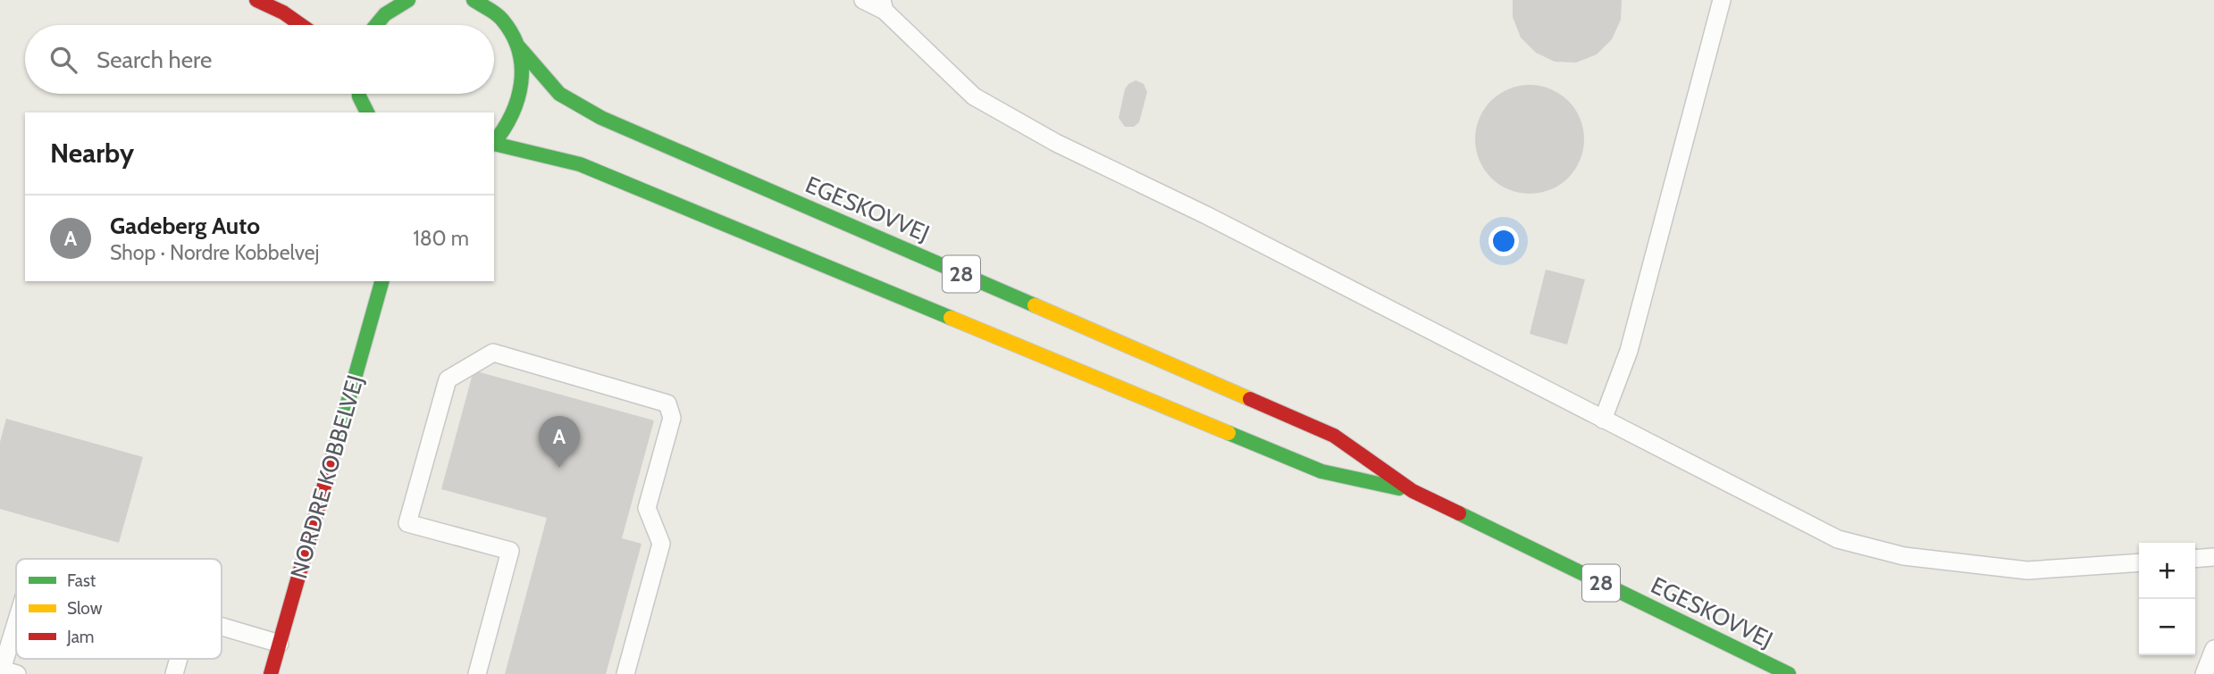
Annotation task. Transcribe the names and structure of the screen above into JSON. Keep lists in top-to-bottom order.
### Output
{
  "streets": {
    "main road": ["EGESKOVVEJ", "28", "NORDRE KOBBELVEJ"]
  },
  "crossings": [
    ["EGESKOVVEJ", "28"]
  ],
  "legend": ["Fast", "Slow", "Jam"],
  "page": {
    "search": "Search here",
    "heading": "Nearby",
    "list": [
      {
        "mark": "A",
        "name": "Gadeberg Auto",
        "note": "Shop · Nordre Kobbelvej",
        "value": "180 m"
      }
    ],
    "pins": "A",
    "map_buttons": ["+", "−"]
  }
}
